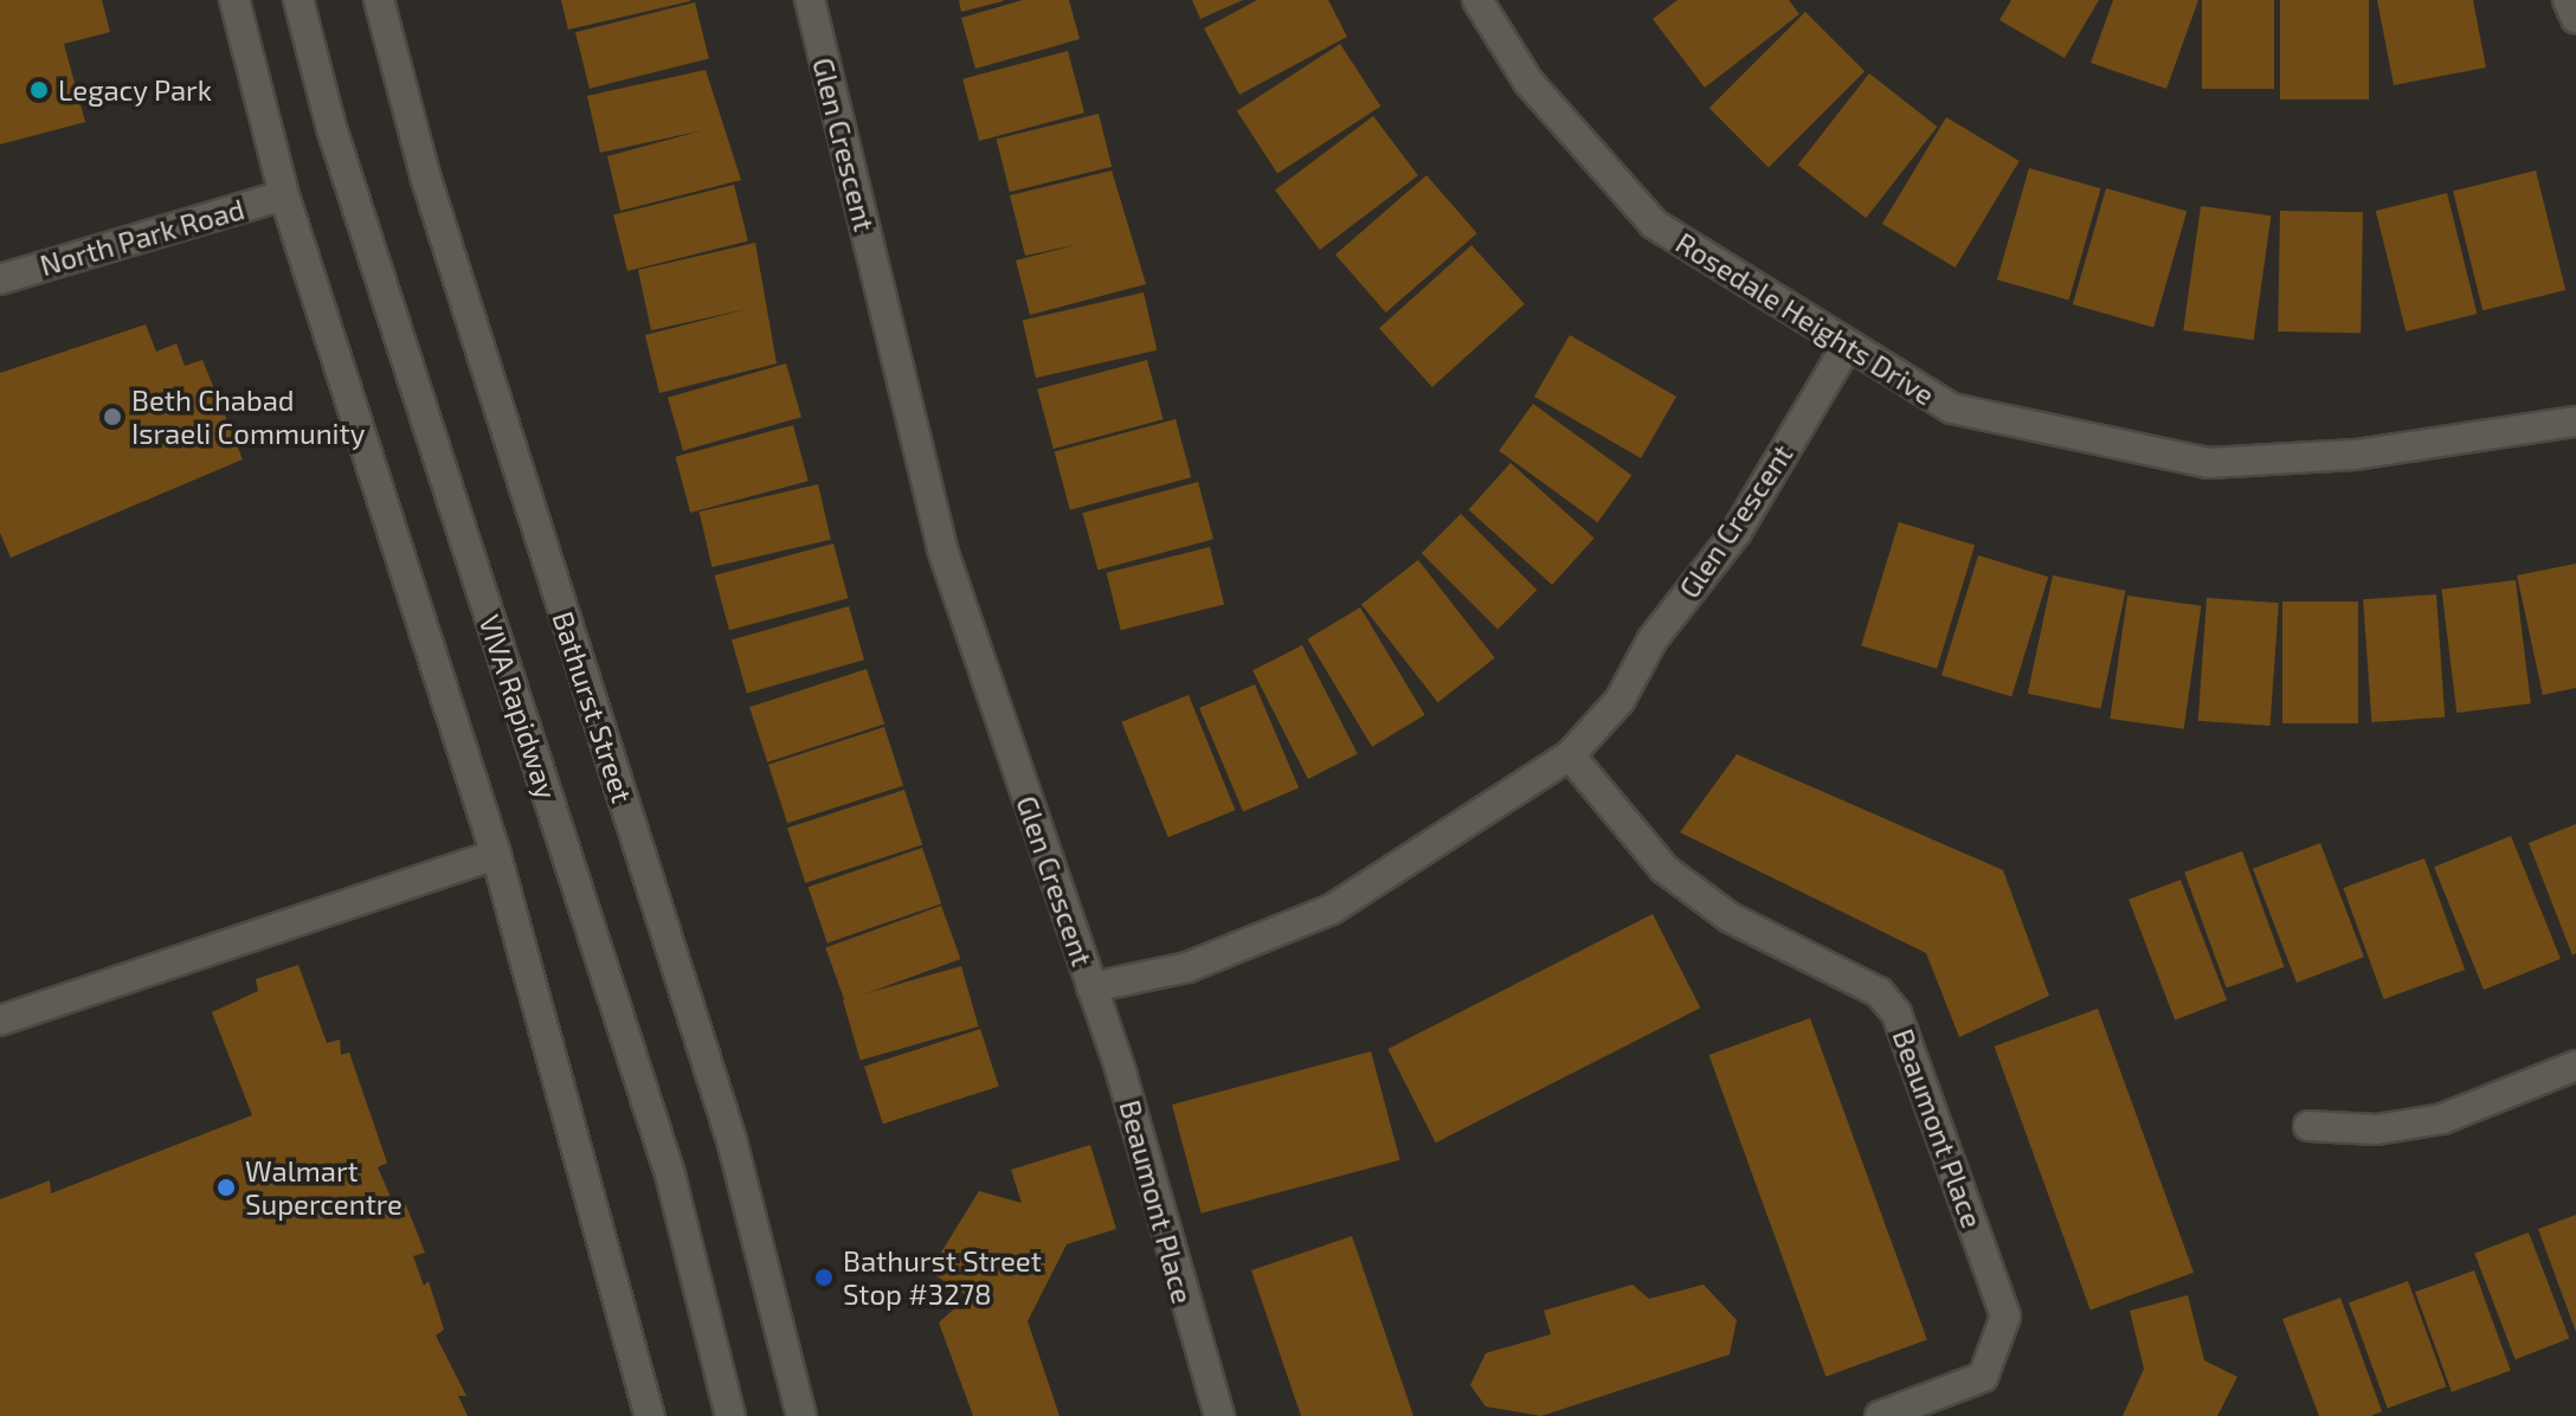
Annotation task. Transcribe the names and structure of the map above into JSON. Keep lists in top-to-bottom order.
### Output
{
  "streets": {
    "street": [
      "Glen Crescent",
      "North Park Road",
      "Rosedale Heights Drive",
      "VIVA Rapidway",
      "Bathurst Street",
      "Beaumont Place"
    ]
  },
  "crossings": [
    ["Glen Crescent", "Rosedale Heights Drive"],
    ["Glen Crescent", "Beaumont Place"]
  ],
  "places": [
    "Legacy Park",
    "Beth Chabad Israeli Community",
    "Walmart Supercentre",
    "Bathurst Street Stop #3278"
  ]
}
